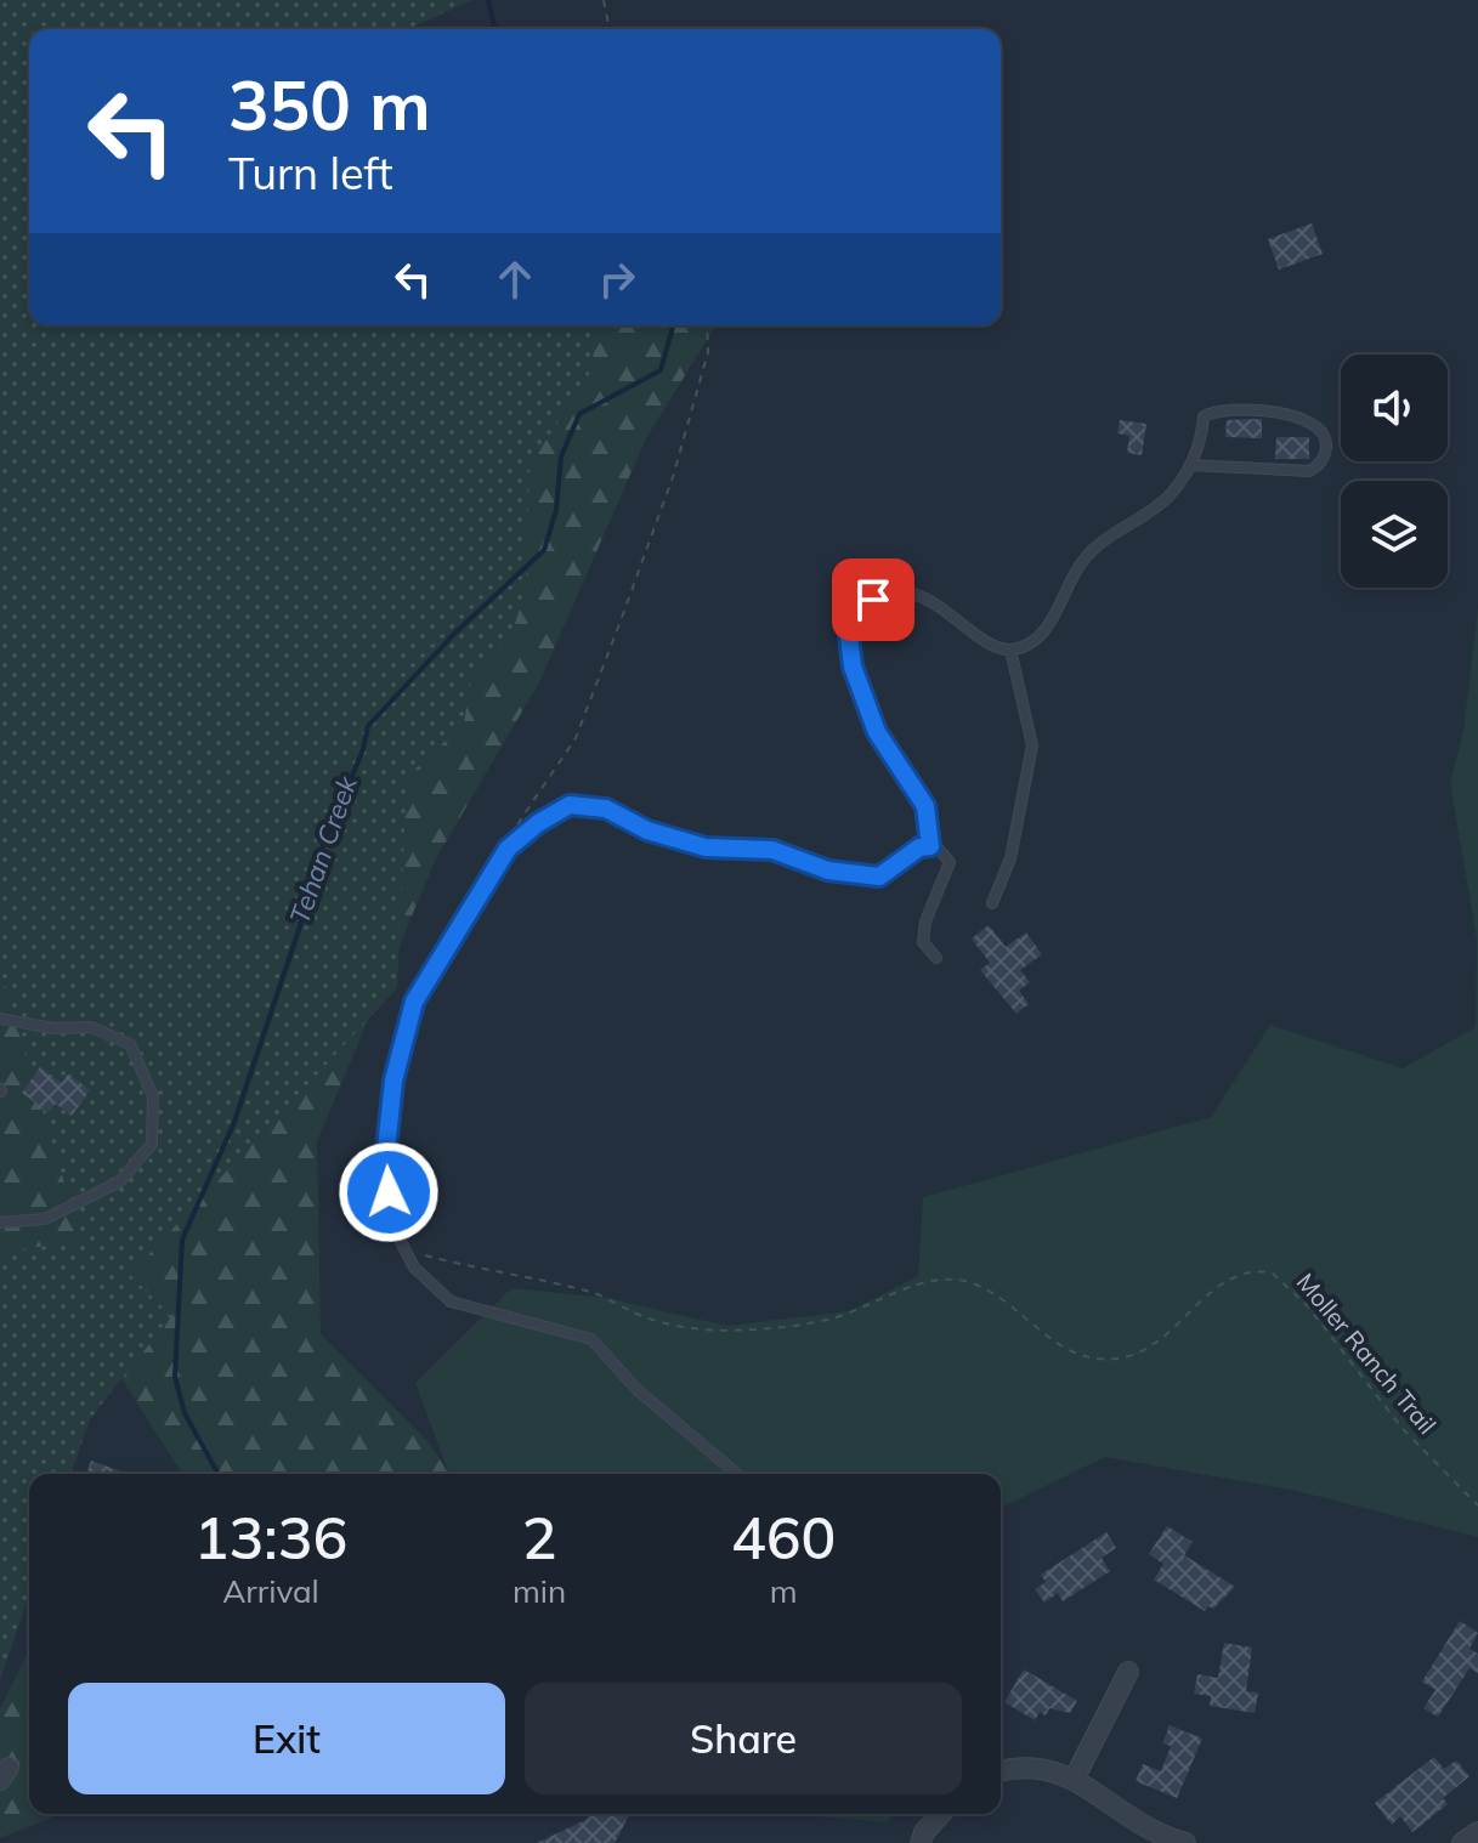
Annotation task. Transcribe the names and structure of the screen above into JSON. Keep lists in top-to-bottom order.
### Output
{
  "streets": {
    "path": ["Moller Ranch Trail"]
  },
  "water": ["Tehan Creek"],
  "page": {
    "turn": ["350 m", "Turn left"],
    "eta": [
      "13:36",
      "Arrival",
      "2",
      "min",
      "460",
      "m"
    ],
    "buttons": ["Exit", "Share"]
  }
}
